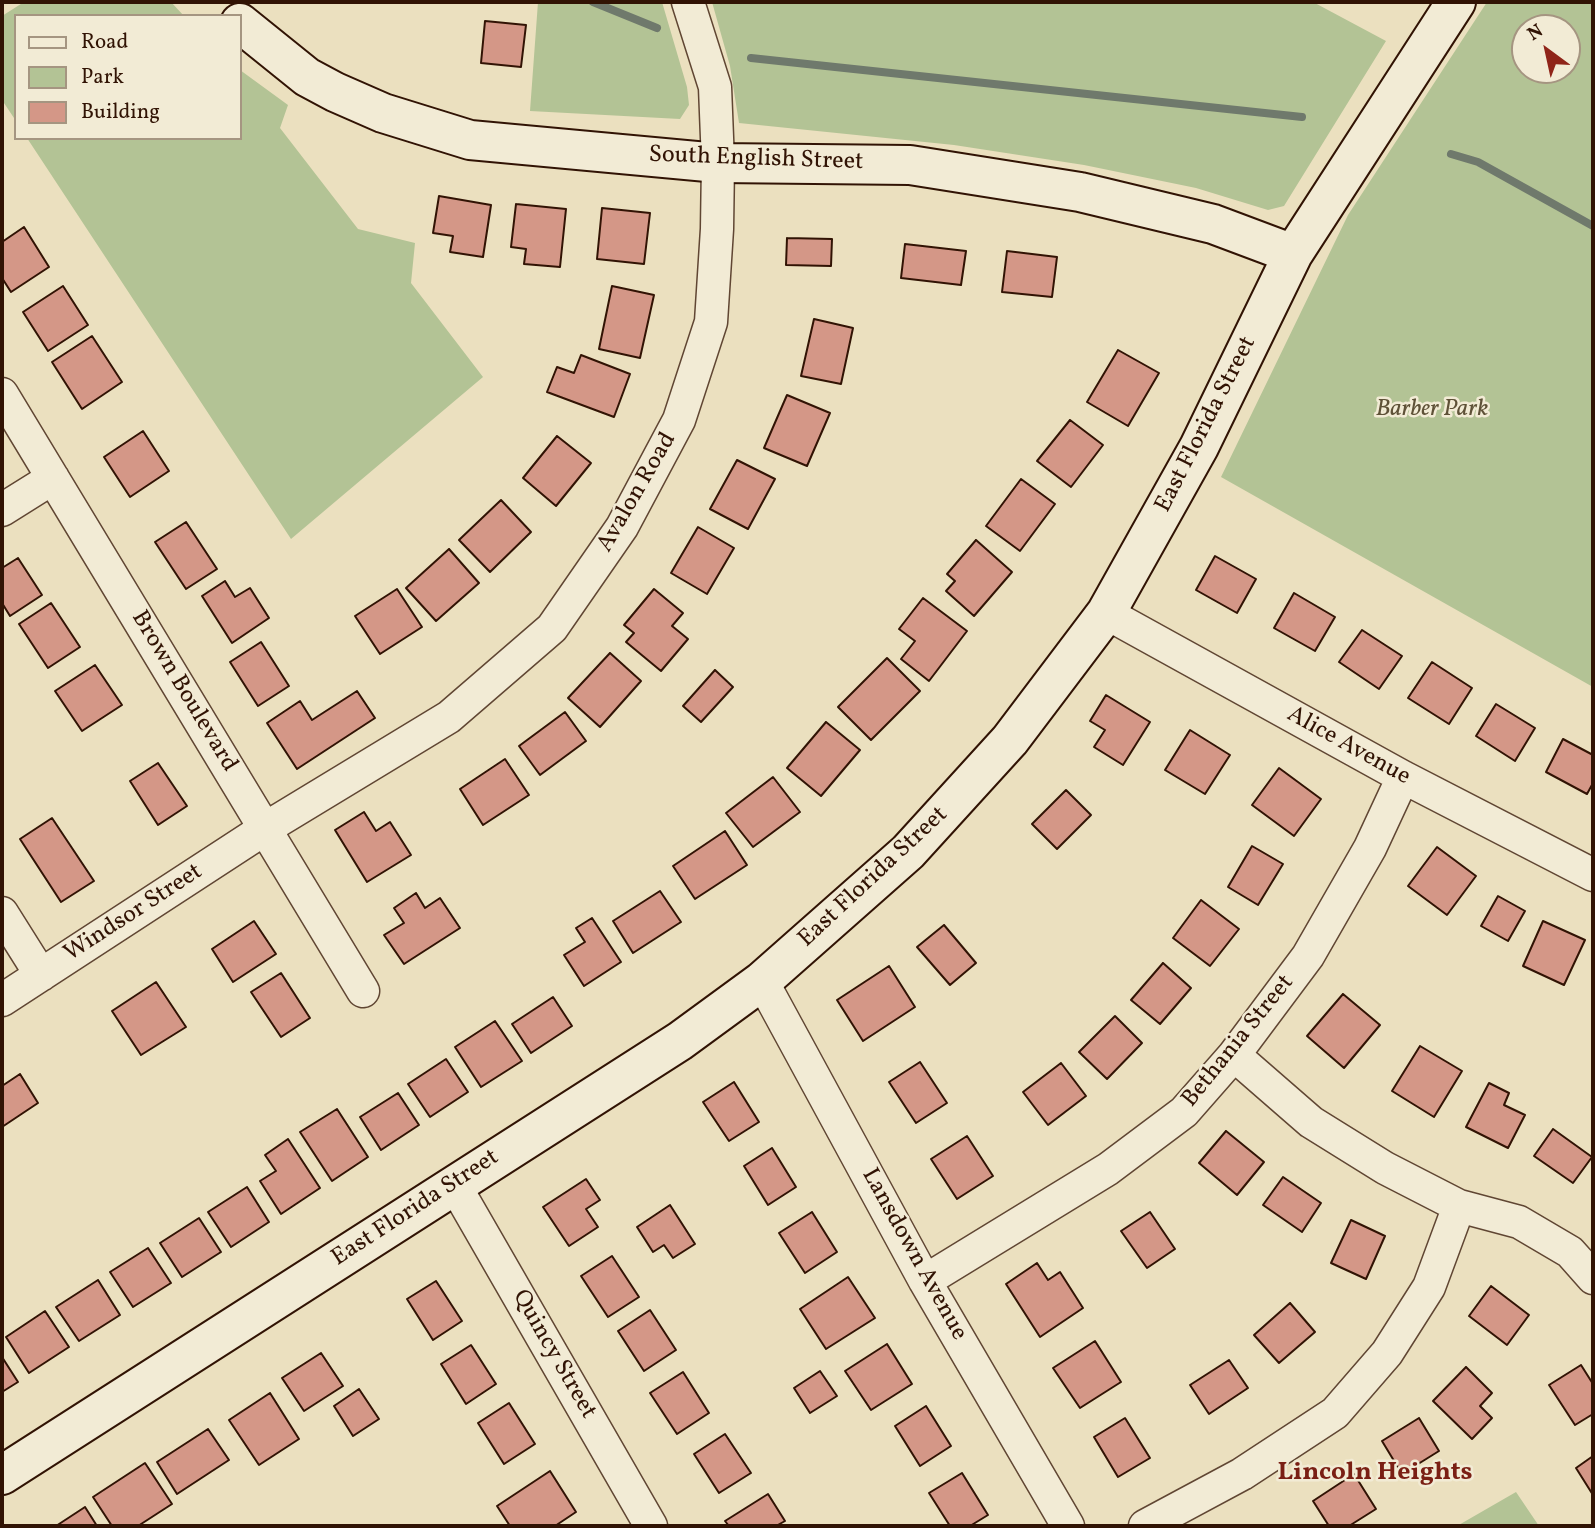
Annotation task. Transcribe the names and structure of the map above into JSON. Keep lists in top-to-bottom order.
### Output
{
  "streets": {
    "main road": ["South English Street", "East Florida Street"],
    "street": [
      "Avalon Road",
      "Brown Boulevard",
      "Alice Avenue",
      "Windsor Street",
      "Bethania Street",
      "Lansdown Avenue",
      "Quincy Street"
    ]
  },
  "crossings": [
    ["South English Street", "East Florida Street"],
    ["South English Street", "Avalon Road"],
    ["East Florida Street", "Alice Avenue"],
    ["East Florida Street", "Lansdown Avenue"],
    ["East Florida Street", "Quincy Street"],
    ["Avalon Road", "Brown Boulevard"],
    ["Avalon Road", "Windsor Street"],
    ["Brown Boulevard", "Windsor Street"],
    ["Alice Avenue", "Bethania Street"],
    ["Bethania Street", "Lansdown Avenue"]
  ],
  "districts": ["Lincoln Heights"],
  "parks": ["Barber Park"],
  "legend": ["Road", "Park", "Building"],
  "north": "top left"
}
